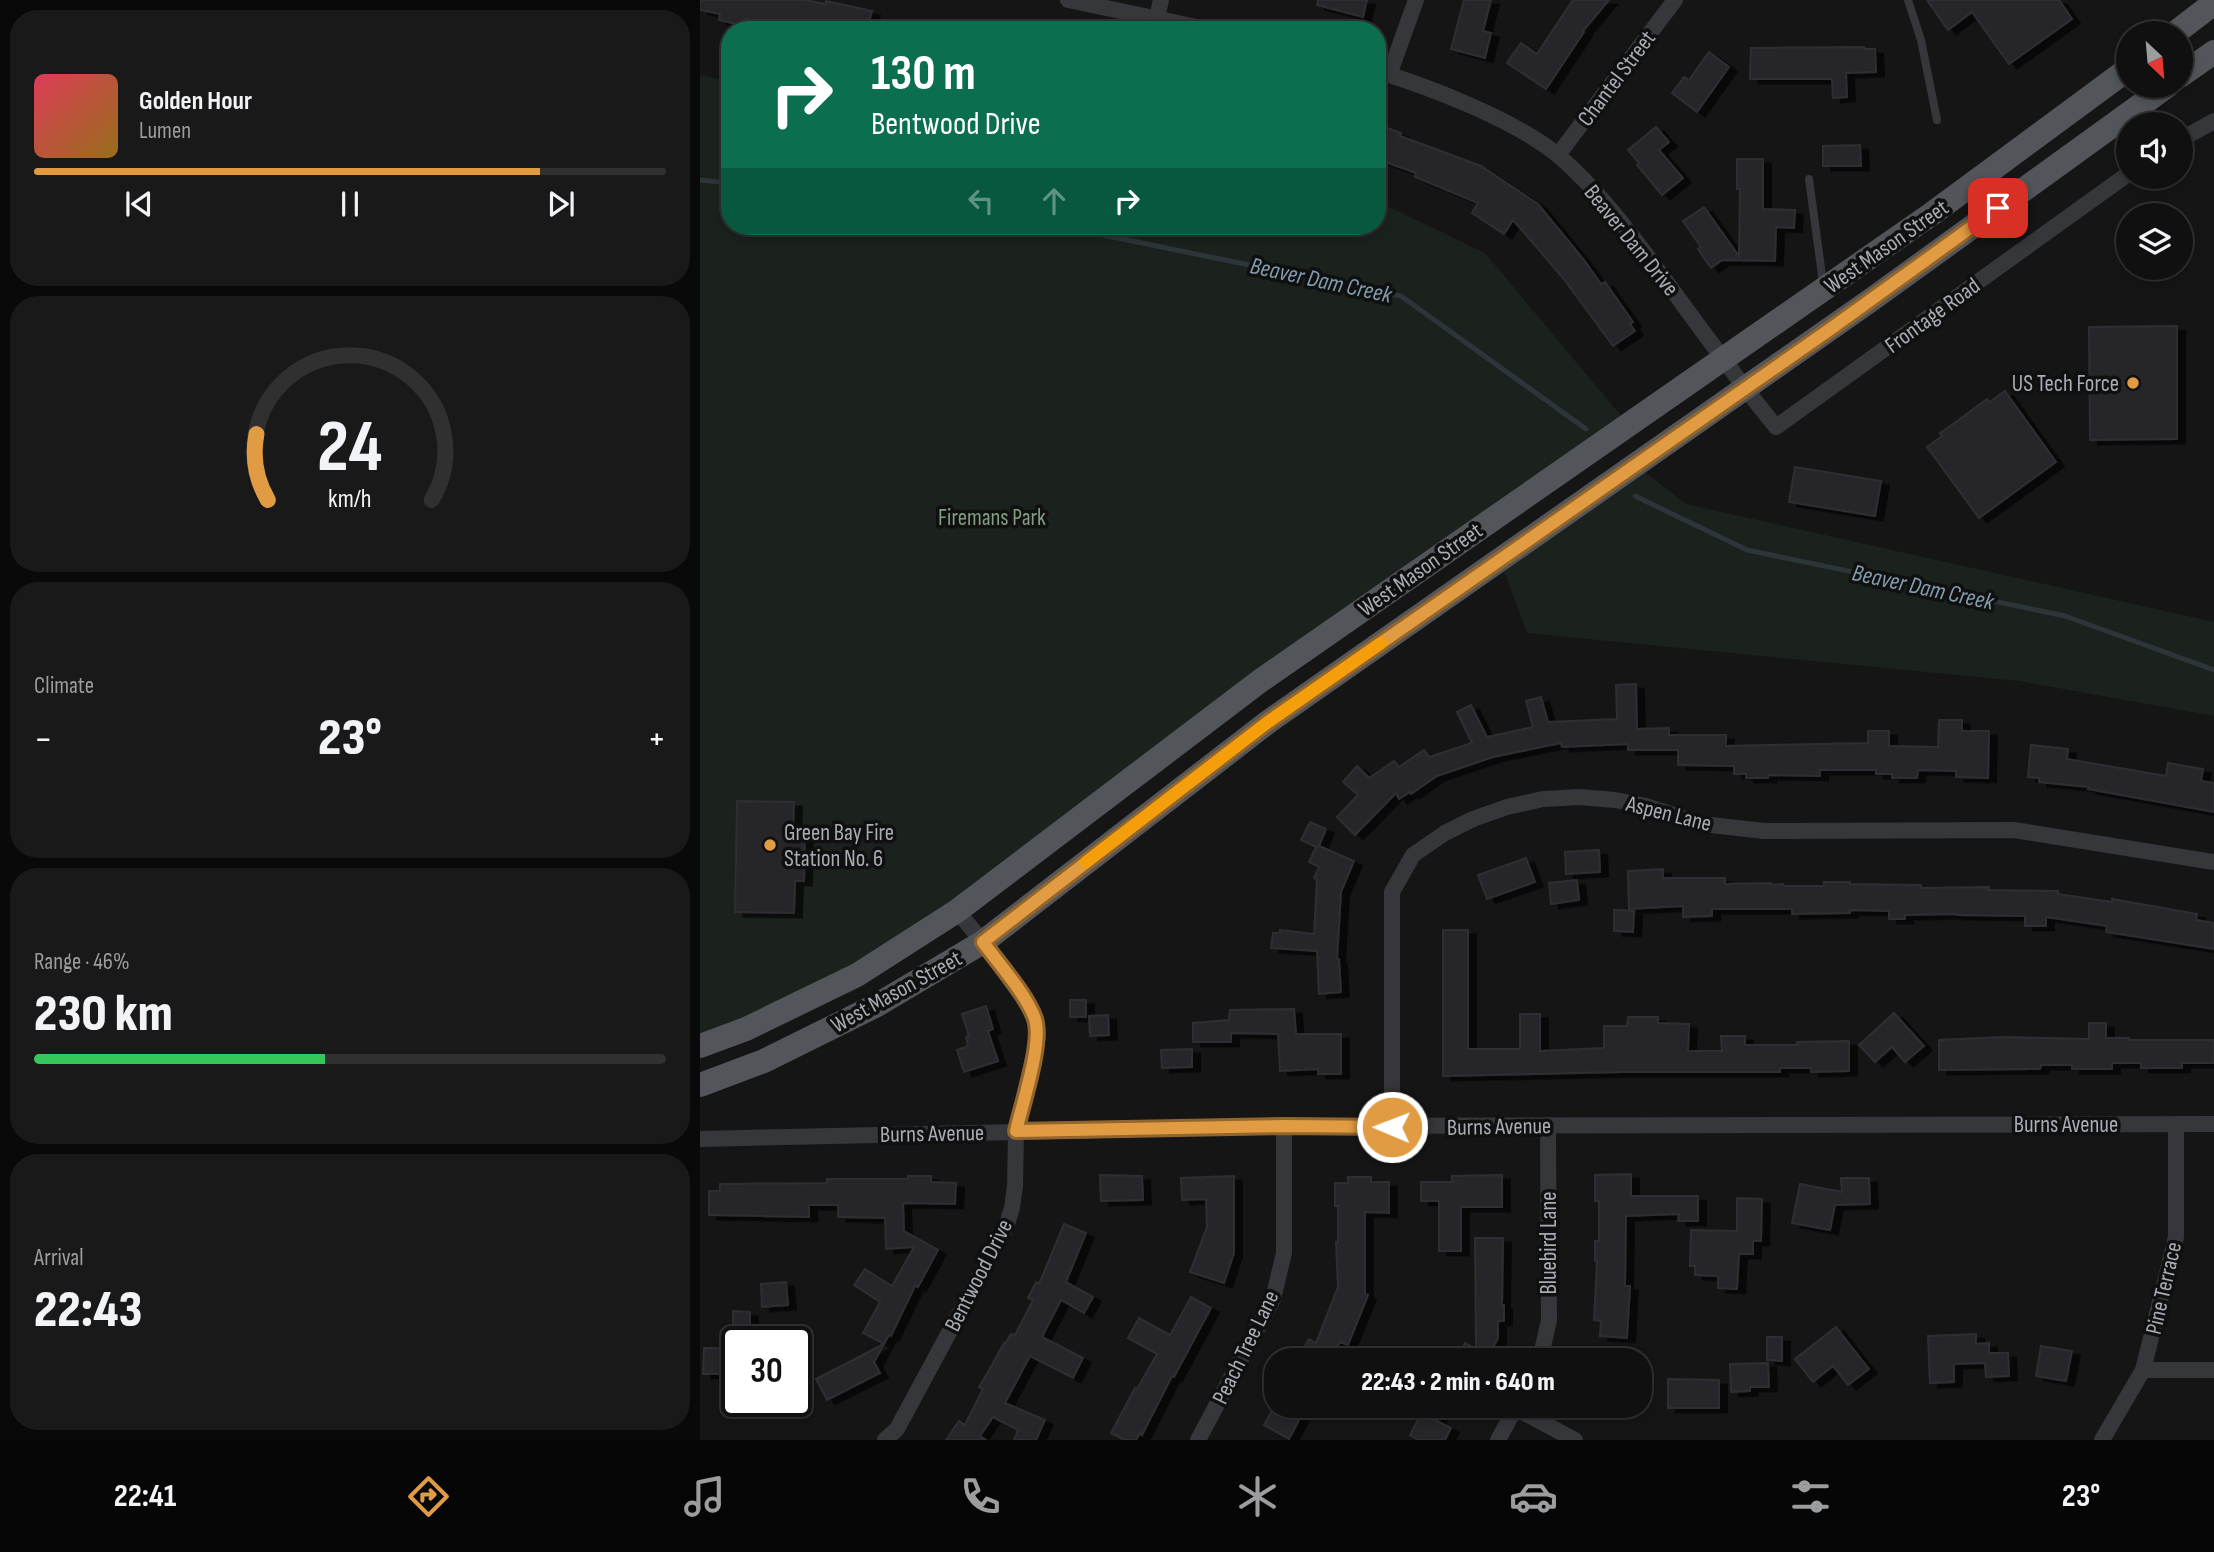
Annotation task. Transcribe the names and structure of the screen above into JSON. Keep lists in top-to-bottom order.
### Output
{
  "streets": {
    "main road": ["West Mason Street"],
    "street": [
      "Chantel Street",
      "Beaver Dam Drive",
      "Frontage Road",
      "Aspen Lane",
      "Burns Avenue",
      "Bluebird Lane",
      "Bentwood Drive",
      "Pine Terrace",
      "Peach Tree Lane"
    ]
  },
  "crossings": [
    ["Chantel Street", "Beaver Dam Drive"],
    ["Beaver Dam Drive", "West Mason Street"],
    ["Beaver Dam Drive", "Frontage Road"],
    ["West Mason Street", "Frontage Road"],
    ["West Mason Street", "Bentwood Drive"],
    ["Aspen Lane", "Burns Avenue"],
    ["Burns Avenue", "Bluebird Lane"],
    ["Burns Avenue", "Bentwood Drive"],
    ["Burns Avenue", "Pine Terrace"],
    ["Burns Avenue", "Peach Tree Lane"]
  ],
  "water": ["Beaver Dam Creek"],
  "parks": ["Firemans Park"],
  "places": ["US Tech Force", "Green Bay Fire Station No. 6"],
  "north": "bottom right",
  "page": {
    "turn": ["130 m", "Bentwood Drive"],
    "song": ["Golden Hour", "Lumen"],
    "tile": [
      "Climate",
      ["Range · 46%", "230 km"],
      ["Arrival", "22:43"]
    ],
    "heat": ["−", "23°", "+"],
    "limit": "30",
    "trip": "22:43 · 2 min · 640 m",
    "tabs": ["22:41", "23°"],
    "gauge": ["24", "km/h"]
  }
}
